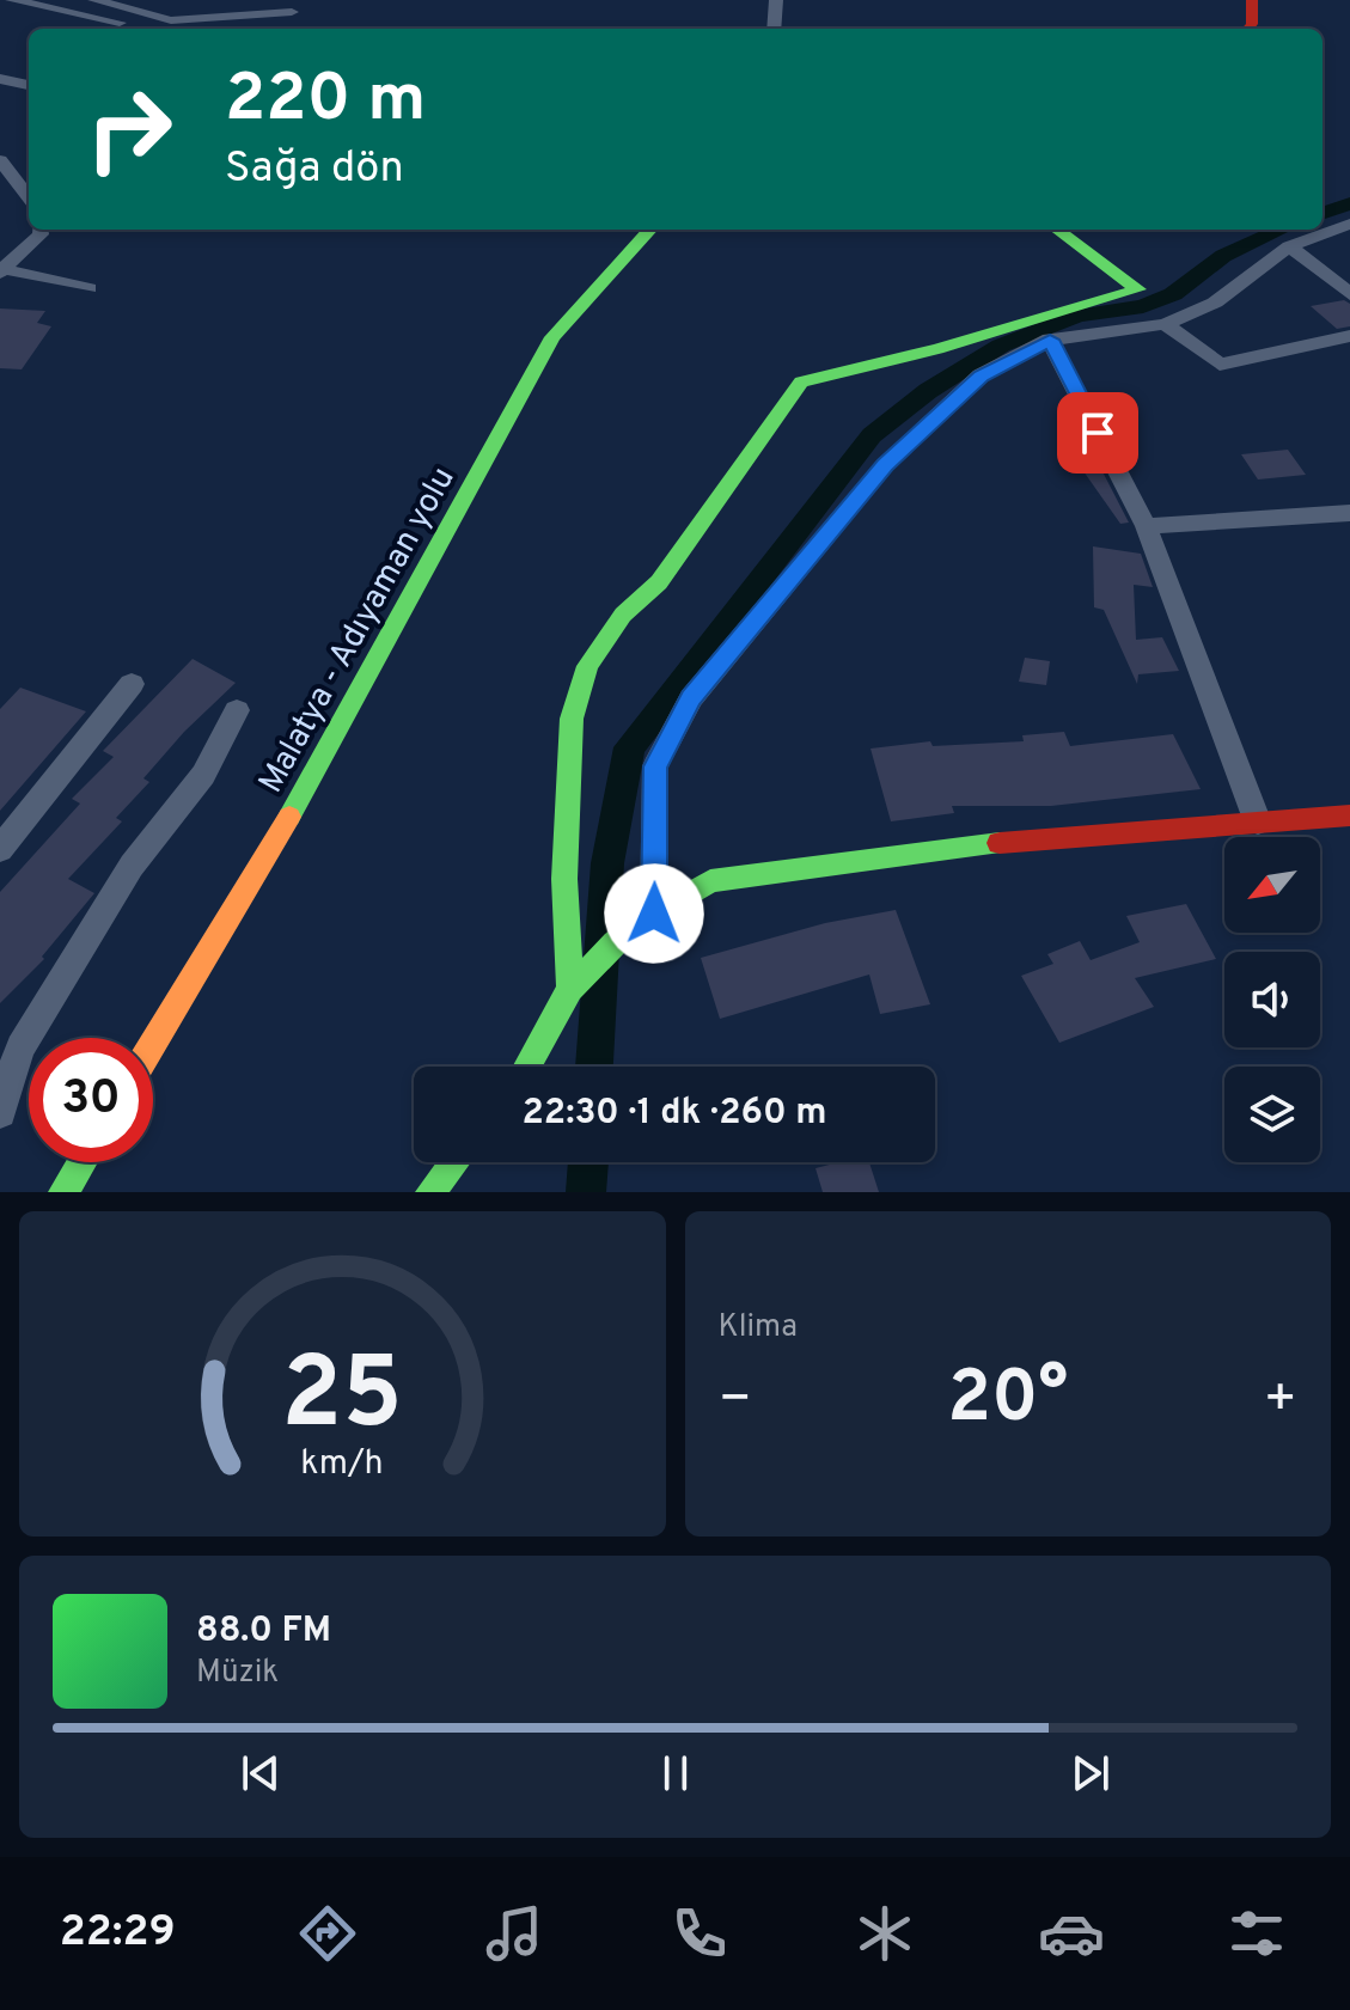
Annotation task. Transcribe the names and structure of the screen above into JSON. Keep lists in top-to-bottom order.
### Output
{
  "streets": {
    "main road": ["Malatya - Adıyaman yolu"]
  },
  "north": "bottom left",
  "page": {
    "turn": ["220 m", "Sağa dön"],
    "limit": "30",
    "trip": "22:30 · 1 dk · 260 m",
    "tile": "Klima",
    "heat": ["−", "20°", "+"],
    "song": ["88.0 FM", "Müzik"],
    "tabs": "22:29",
    "gauge": ["25", "km/h"]
  }
}
